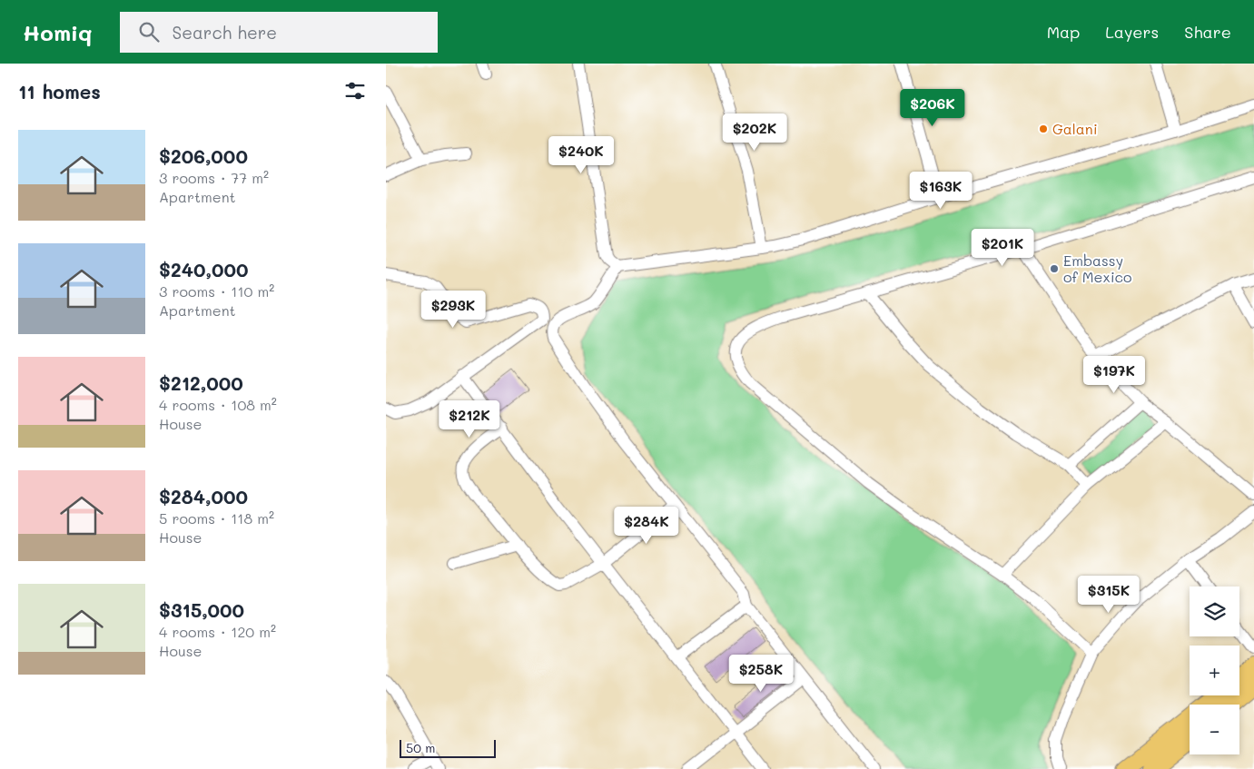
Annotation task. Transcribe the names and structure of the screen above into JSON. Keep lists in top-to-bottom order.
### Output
{
  "places": ["Galani", "Embassy of Mexico"],
  "scale_bar": "50 m",
  "page": {
    "header": "Homiq",
    "search": "Search here",
    "nav": ["Map", "Layers", "Share"],
    "heading": "11 homes",
    "price": [
      "$206K",
      "$202K",
      "$240K",
      "$163K",
      "$201K",
      "$293K",
      "$197K",
      "$212K",
      "$284K",
      "$315K",
      "$258K"
    ],
    "list": [
      {
        "name": "$206,000",
        "note": "3 rooms · 77 m² · Apartment"
      },
      {
        "name": "$240,000",
        "note": "3 rooms · 110 m² · Apartment"
      },
      {
        "name": "$212,000",
        "note": "4 rooms · 108 m² · House"
      },
      {
        "name": "$284,000",
        "note": "5 rooms · 118 m² · House"
      },
      {
        "name": "$315,000",
        "note": "4 rooms · 120 m² · House"
      }
    ],
    "map_buttons": ["+", "−"],
    "scale": "50 m"
  }
}
